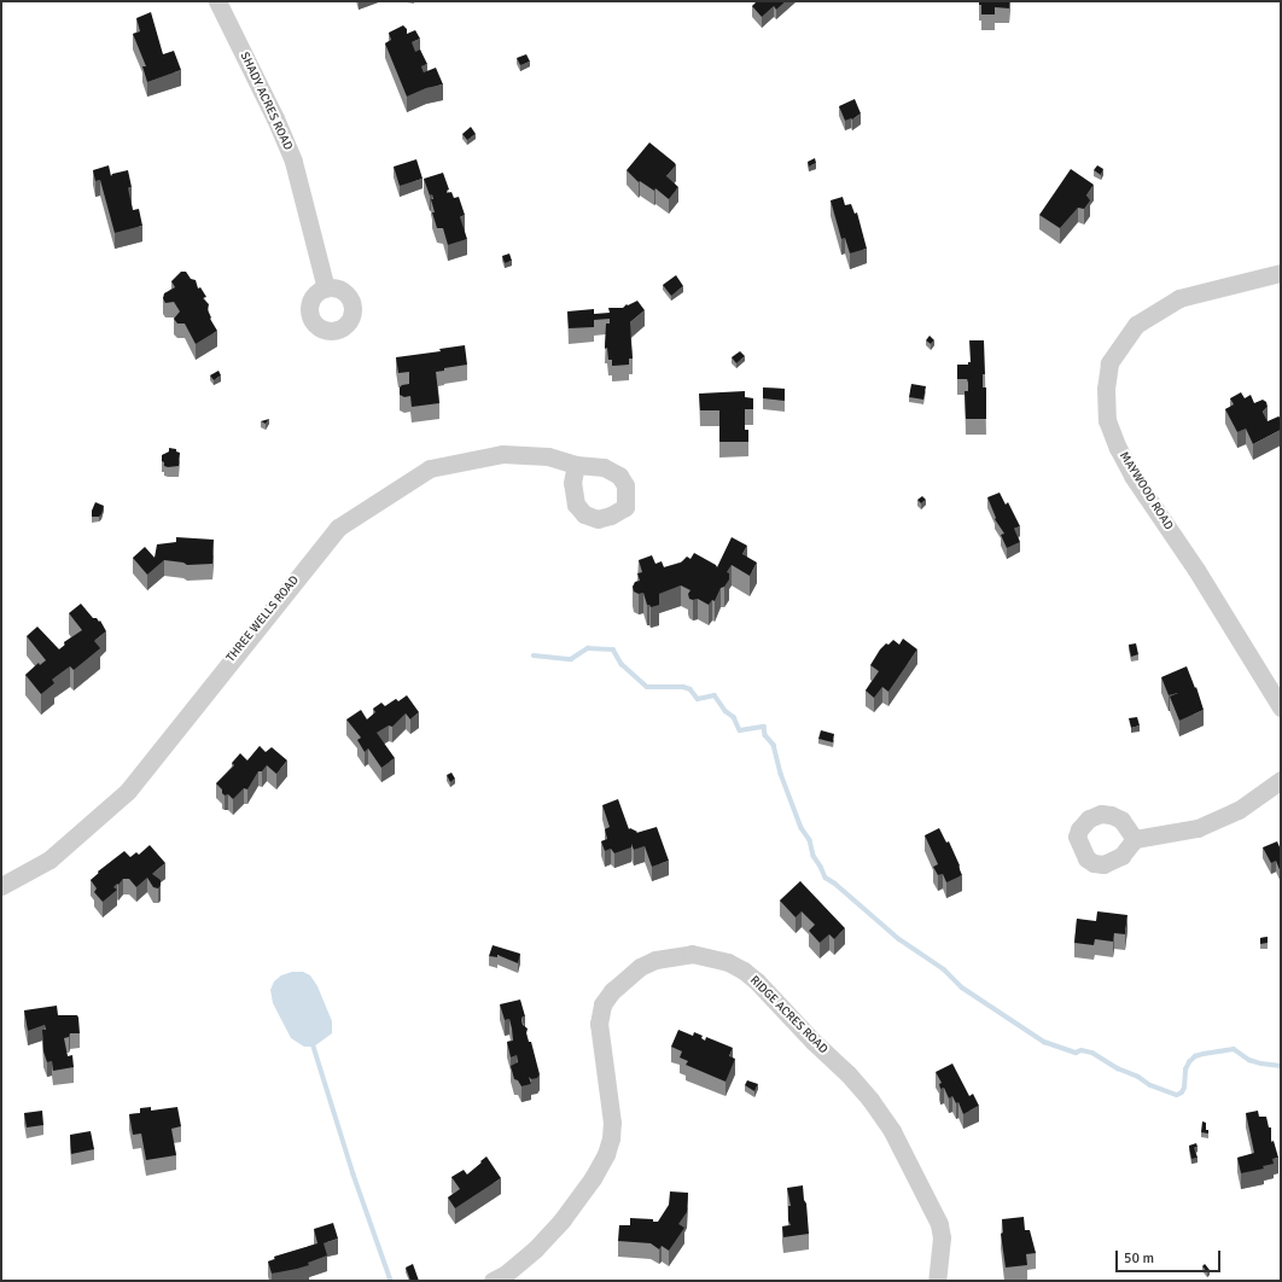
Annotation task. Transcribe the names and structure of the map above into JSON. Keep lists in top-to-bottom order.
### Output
{
  "streets": {
    "street": [
      "SHADY ACRES ROAD",
      "MAYWOOD ROAD",
      "THREE WELLS ROAD",
      "RIDGE ACRES ROAD"
    ]
  },
  "scale_bar": "50 m"
}
